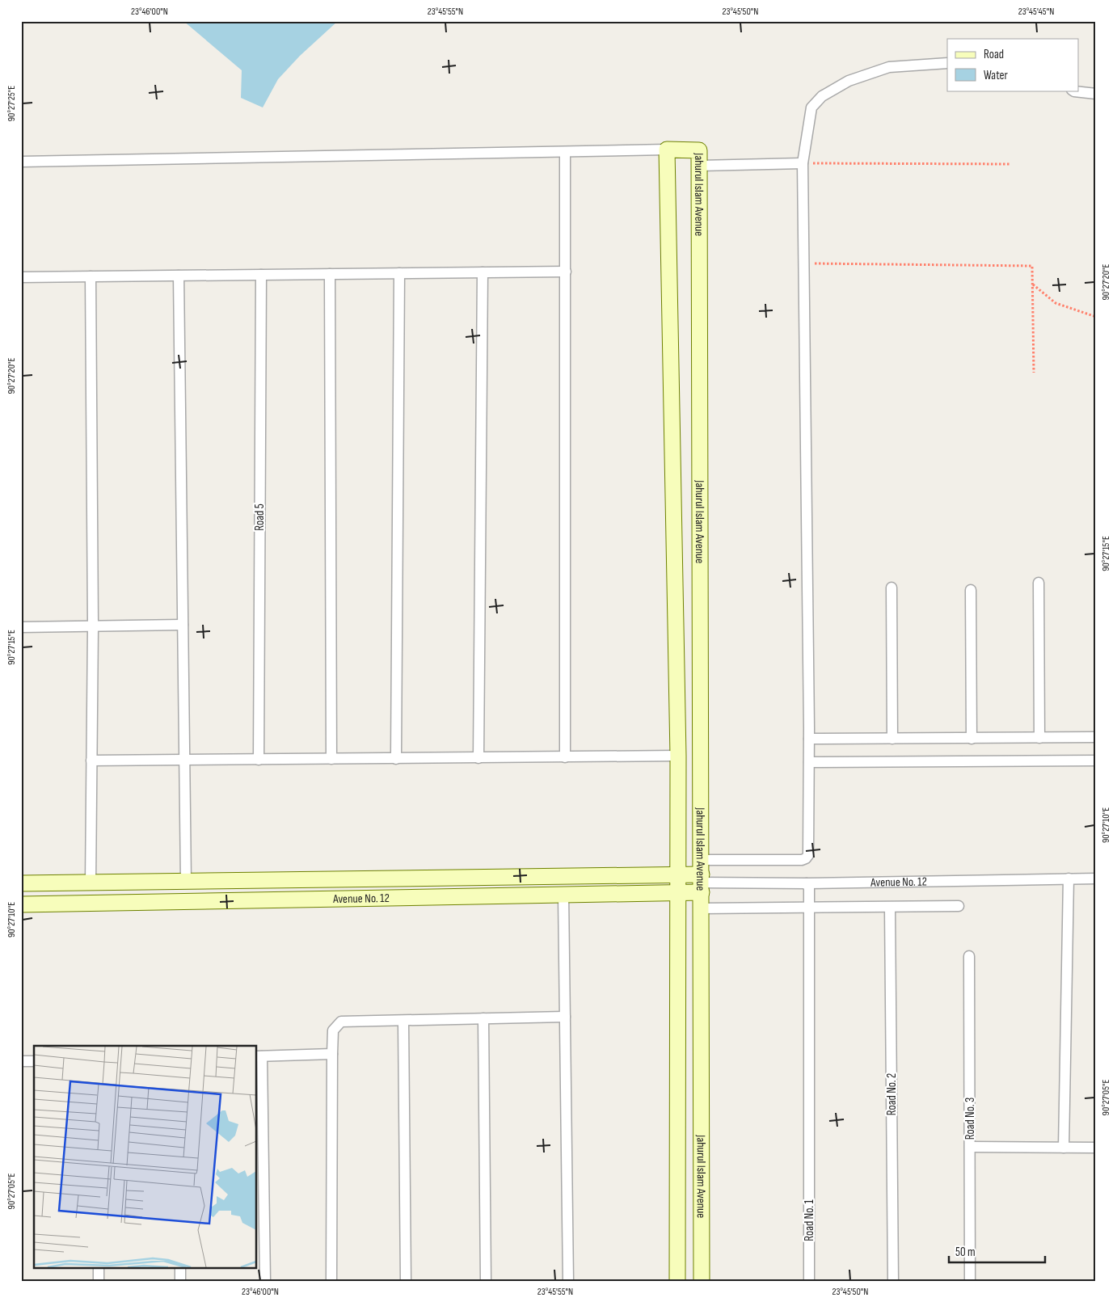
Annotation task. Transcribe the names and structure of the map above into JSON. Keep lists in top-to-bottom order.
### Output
{
  "streets": {
    "street": [
      "Jahurul Islam Avenue",
      "Road 5",
      "Avenue No. 12",
      "Road No. 2",
      "Road No. 3",
      "Road No. 1"
    ]
  },
  "crossings": [
    ["Jahurul Islam Avenue", "Avenue No. 12"],
    ["Avenue No. 12", "Road No. 1"]
  ],
  "legend": ["Road", "Water"],
  "scale_bar": "50 m",
  "coordinates": [
    "23°46'00\"N",
    "23°45'55\"N",
    "23°45'50\"N",
    "23°45'45\"N",
    "90°27'25\"E",
    "90°27'20\"E",
    "90°27'15\"E",
    "90°27'10\"E",
    "90°27'05\"E"
  ]
}
